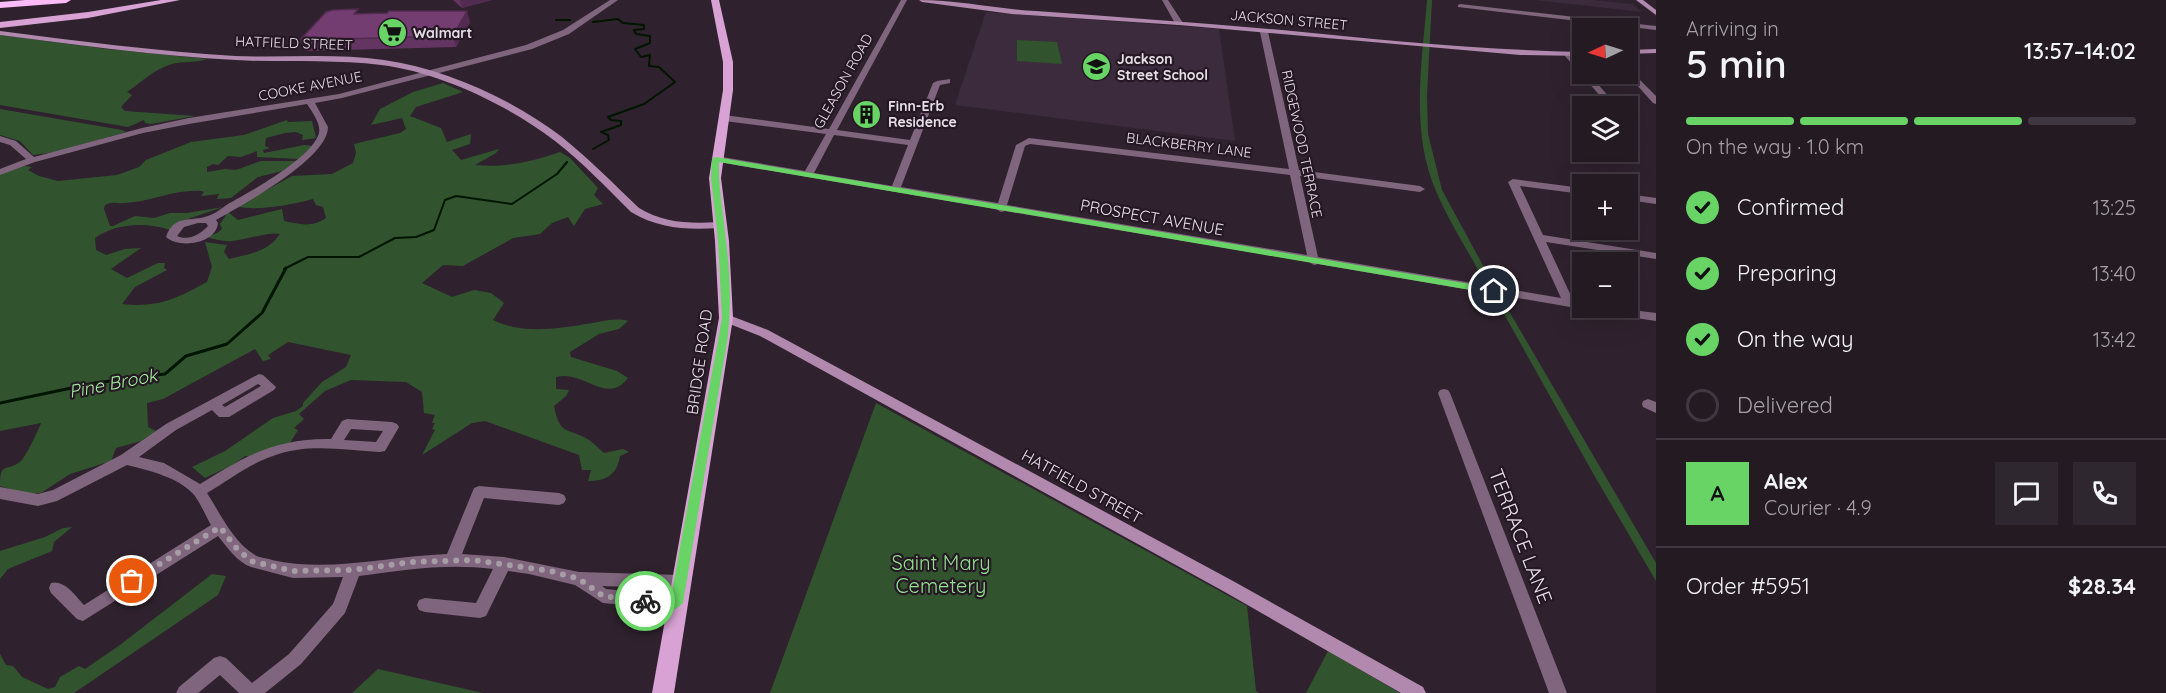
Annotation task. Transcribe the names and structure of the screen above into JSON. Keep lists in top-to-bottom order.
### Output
{
  "streets": {
    "main road": ["BRIDGE ROAD"],
    "street": [
      "JACKSON STREET",
      "HATFIELD STREET",
      "GLEASON ROAD",
      "COOKE AVENUE",
      "RIDGEWOOD TERRACE",
      "BLACKBERRY LANE",
      "PROSPECT AVENUE",
      "TERRACE LANE"
    ]
  },
  "crossings": [
    ["JACKSON STREET", "RIDGEWOOD TERRACE"],
    ["HATFIELD STREET", "COOKE AVENUE"],
    ["HATFIELD STREET", "BRIDGE ROAD"],
    ["GLEASON ROAD", "PROSPECT AVENUE"],
    ["RIDGEWOOD TERRACE", "BLACKBERRY LANE"],
    ["RIDGEWOOD TERRACE", "PROSPECT AVENUE"],
    ["BLACKBERRY LANE", "PROSPECT AVENUE"],
    ["PROSPECT AVENUE", "BRIDGE ROAD"]
  ],
  "water": ["Pine Brook"],
  "parks": ["Saint Mary Cemetery"],
  "places": {
    "supermarket": ["Walmart"],
    "school or university": ["Jackson Street School"],
    "building": ["Finn-Erb Residence"]
  },
  "north": "left",
  "page": {
    "heading": ["5 min", "Arriving in", "13:57–14:02"],
    "panel": [
      "Alex",
      "Courier · 4.9",
      "Order #5951",
      "$28.34"
    ],
    "map_buttons": ["+", "−"],
    "bar": "On the way · 1.0 km",
    "list": [
      ["Confirmed", "13:25"],
      ["Preparing", "13:40"],
      ["On the way", "13:42"],
      "Delivered"
    ],
    "round": "A"
  }
}
